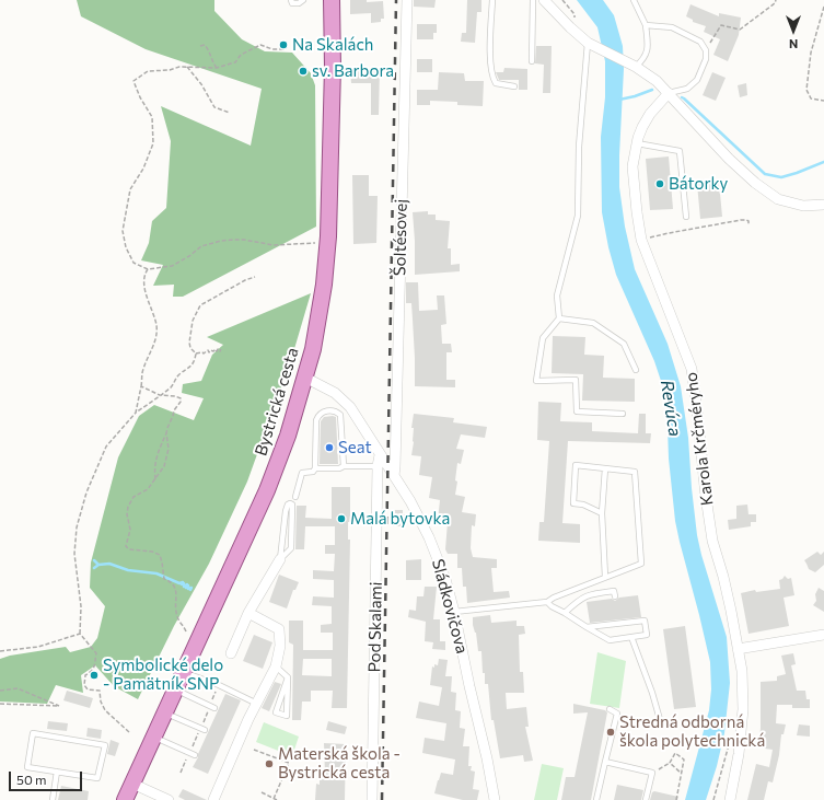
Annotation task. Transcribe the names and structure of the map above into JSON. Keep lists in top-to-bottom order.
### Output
{
  "streets": {
    "main road": ["Bystrická cesta"],
    "street": [
      "Šoltésovej",
      "Karola Krčméryho",
      "Sládkovičova",
      "Pod Skalami"
    ]
  },
  "crossings": [
    ["Šoltésovej", "Sládkovičova"],
    ["Bystrická cesta", "Sládkovičova"],
    ["Sládkovičova", "Pod Skalami"]
  ],
  "water": ["Revúca"],
  "places": [
    "Na Skalách",
    "sv. Barbora",
    "Bátorky",
    "Seat",
    "Malá bytovka",
    "Symbolické delo - Pamätník SNP",
    "Stredná odborná škola polytechnická",
    "Materská škola - Bystrická cesta"
  ],
  "scale_bar": "50 m",
  "north": "bottom"
}
